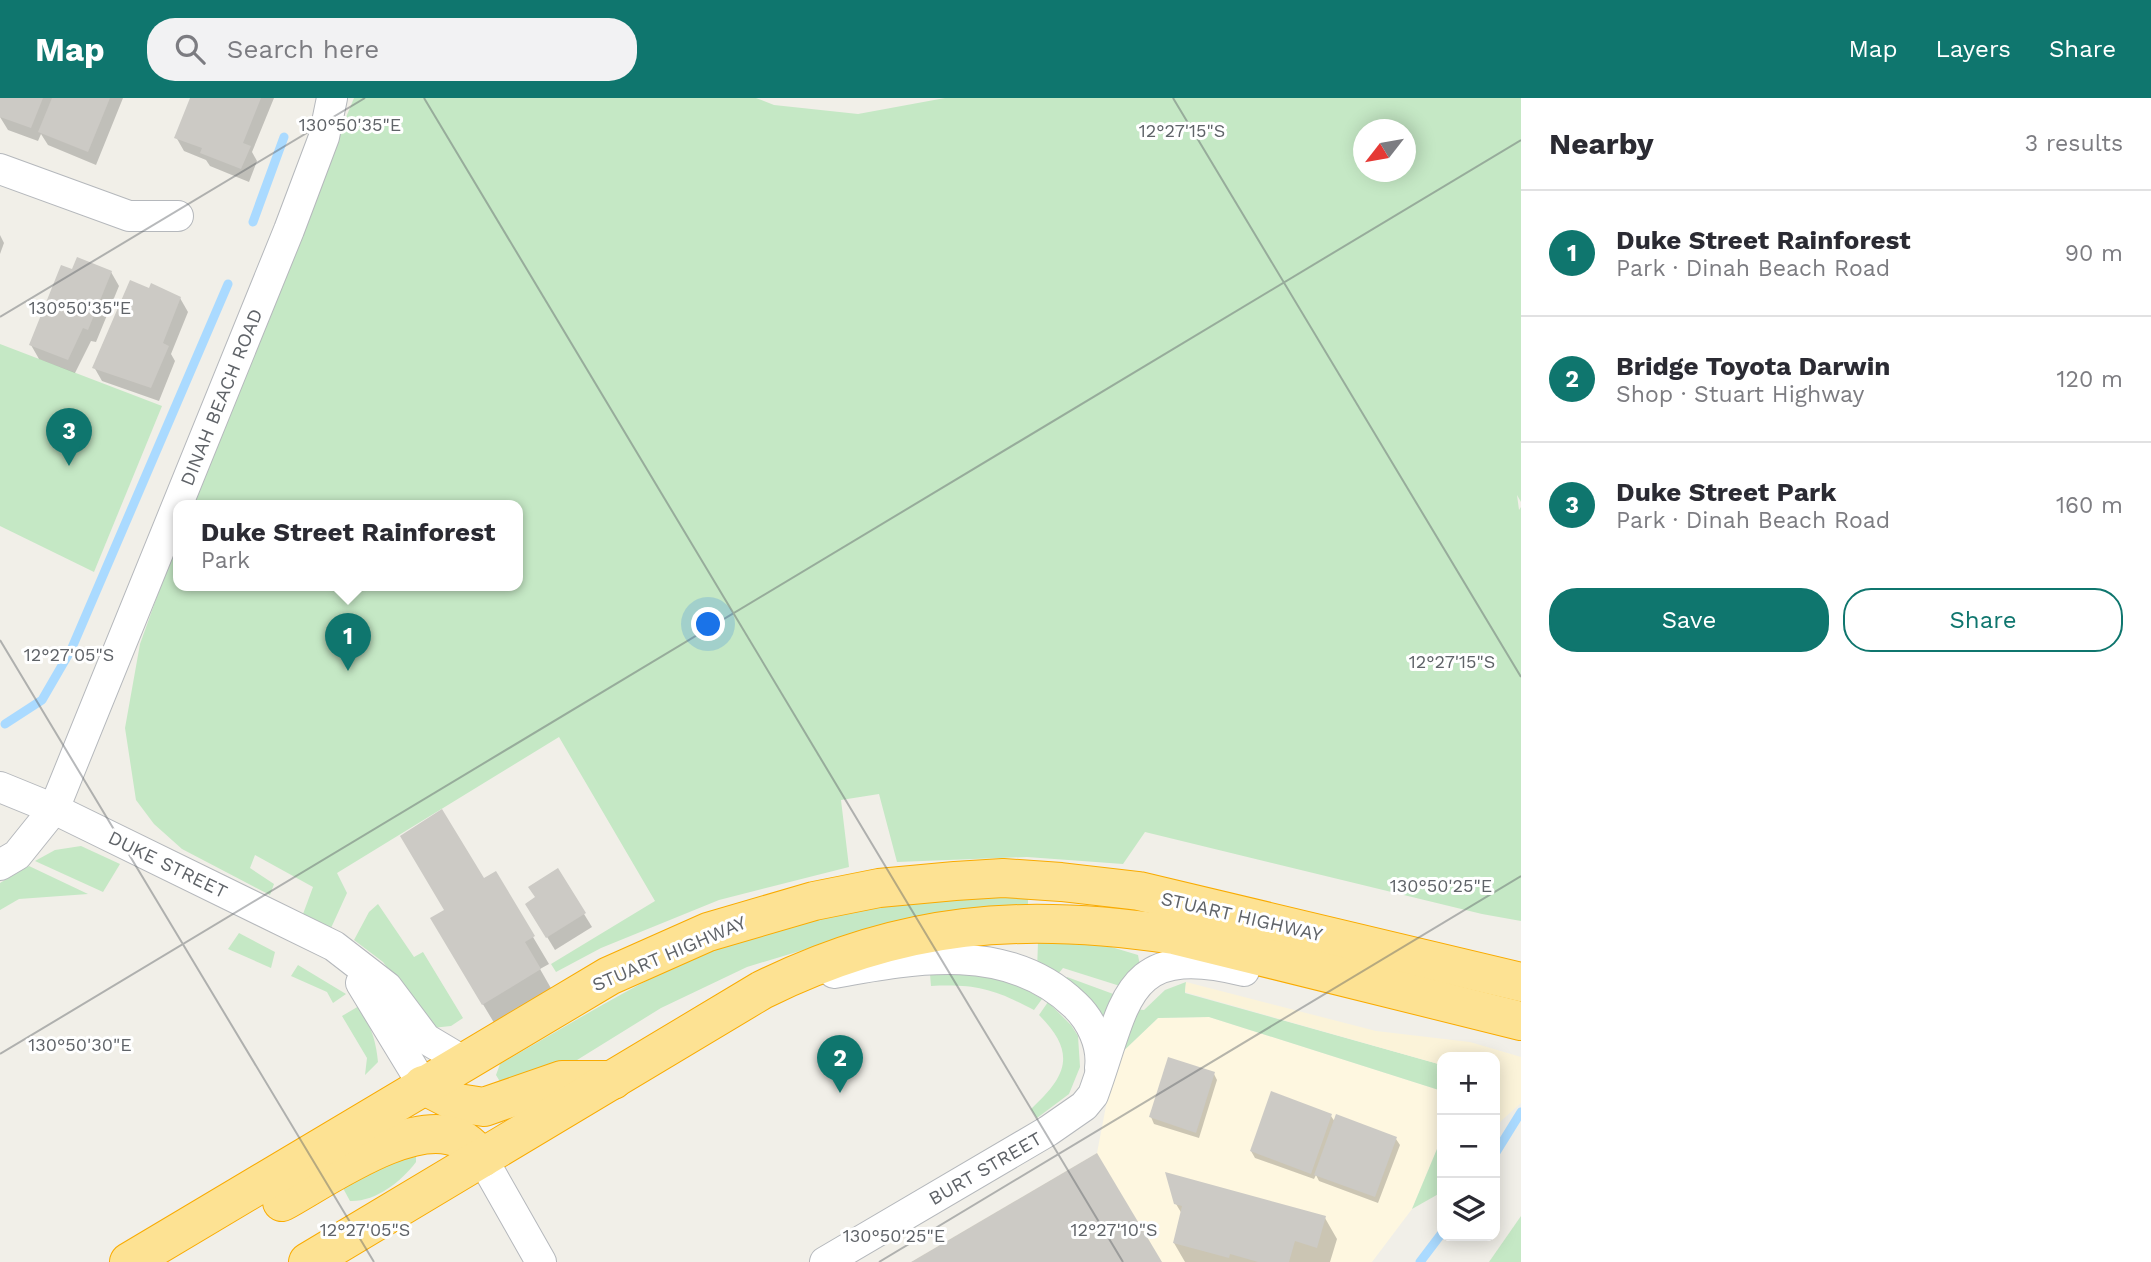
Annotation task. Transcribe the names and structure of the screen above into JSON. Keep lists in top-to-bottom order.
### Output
{
  "streets": {
    "highway": ["STUART HIGHWAY"],
    "street": ["DINAH BEACH ROAD", "DUKE STREET", "BURT STREET"]
  },
  "crossings": [
    ["DINAH BEACH ROAD", "DUKE STREET"],
    ["DUKE STREET", "STUART HIGHWAY"],
    ["STUART HIGHWAY", "BURT STREET"]
  ],
  "north": "bottom left",
  "page": {
    "header": "Map",
    "search": "Search here",
    "nav": ["Map", "Layers", "Share"],
    "heading": ["Nearby", "3 results"],
    "list": [
      {
        "mark": "1",
        "name": "Duke Street Rainforest",
        "note": "Park · Dinah Beach Road",
        "value": "90 m"
      },
      {
        "mark": "2",
        "name": "Bridge Toyota Darwin",
        "note": "Shop · Stuart Highway",
        "value": "120 m"
      },
      {
        "mark": "3",
        "name": "Duke Street Park",
        "note": "Park · Dinah Beach Road",
        "value": "160 m"
      }
    ],
    "pins": ["3", "1", "2"],
    "popup": ["Duke Street Rainforest", "Park"],
    "buttons": ["Save", "Share"],
    "map_buttons": ["+", "−"]
  },
  "coordinates": [
    "130°50'35\"E",
    "12°27'15\"S",
    "12°27'05\"S",
    "130°50'25\"E",
    "130°50'30\"E",
    "12°27'10\"S"
  ]
}
